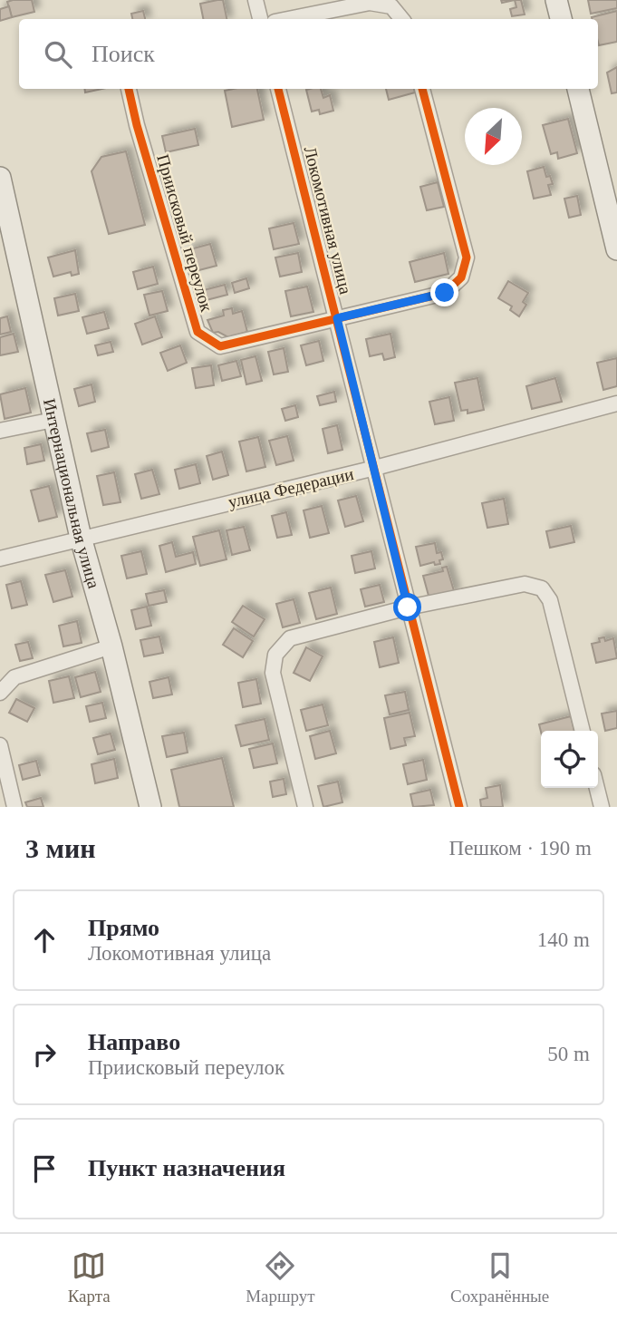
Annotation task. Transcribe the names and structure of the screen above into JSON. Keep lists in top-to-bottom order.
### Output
{
  "streets": {
    "street": [
      "Локомотивная улица",
      "Приисковый переулок",
      "улица Федерации",
      "Интернациональная улица"
    ]
  },
  "crossings": [
    ["Локомотивная улица", "Приисковый переулок"],
    ["Локомотивная улица", "улица Федерации"],
    ["улица Федерации", "Интернациональная улица"]
  ],
  "north": "bottom left",
  "page": {
    "search": "Поиск",
    "heading": ["3 мин", "Пешком · 190 m"],
    "list": [
      ["Прямо", "Локомотивная улица", "140 m"],
      ["Направо", "Приисковый переулок", "50 m"],
      "Пункт назначения"
    ],
    "nav": ["Карта", "Маршрут", "Сохранённые"]
  }
}
